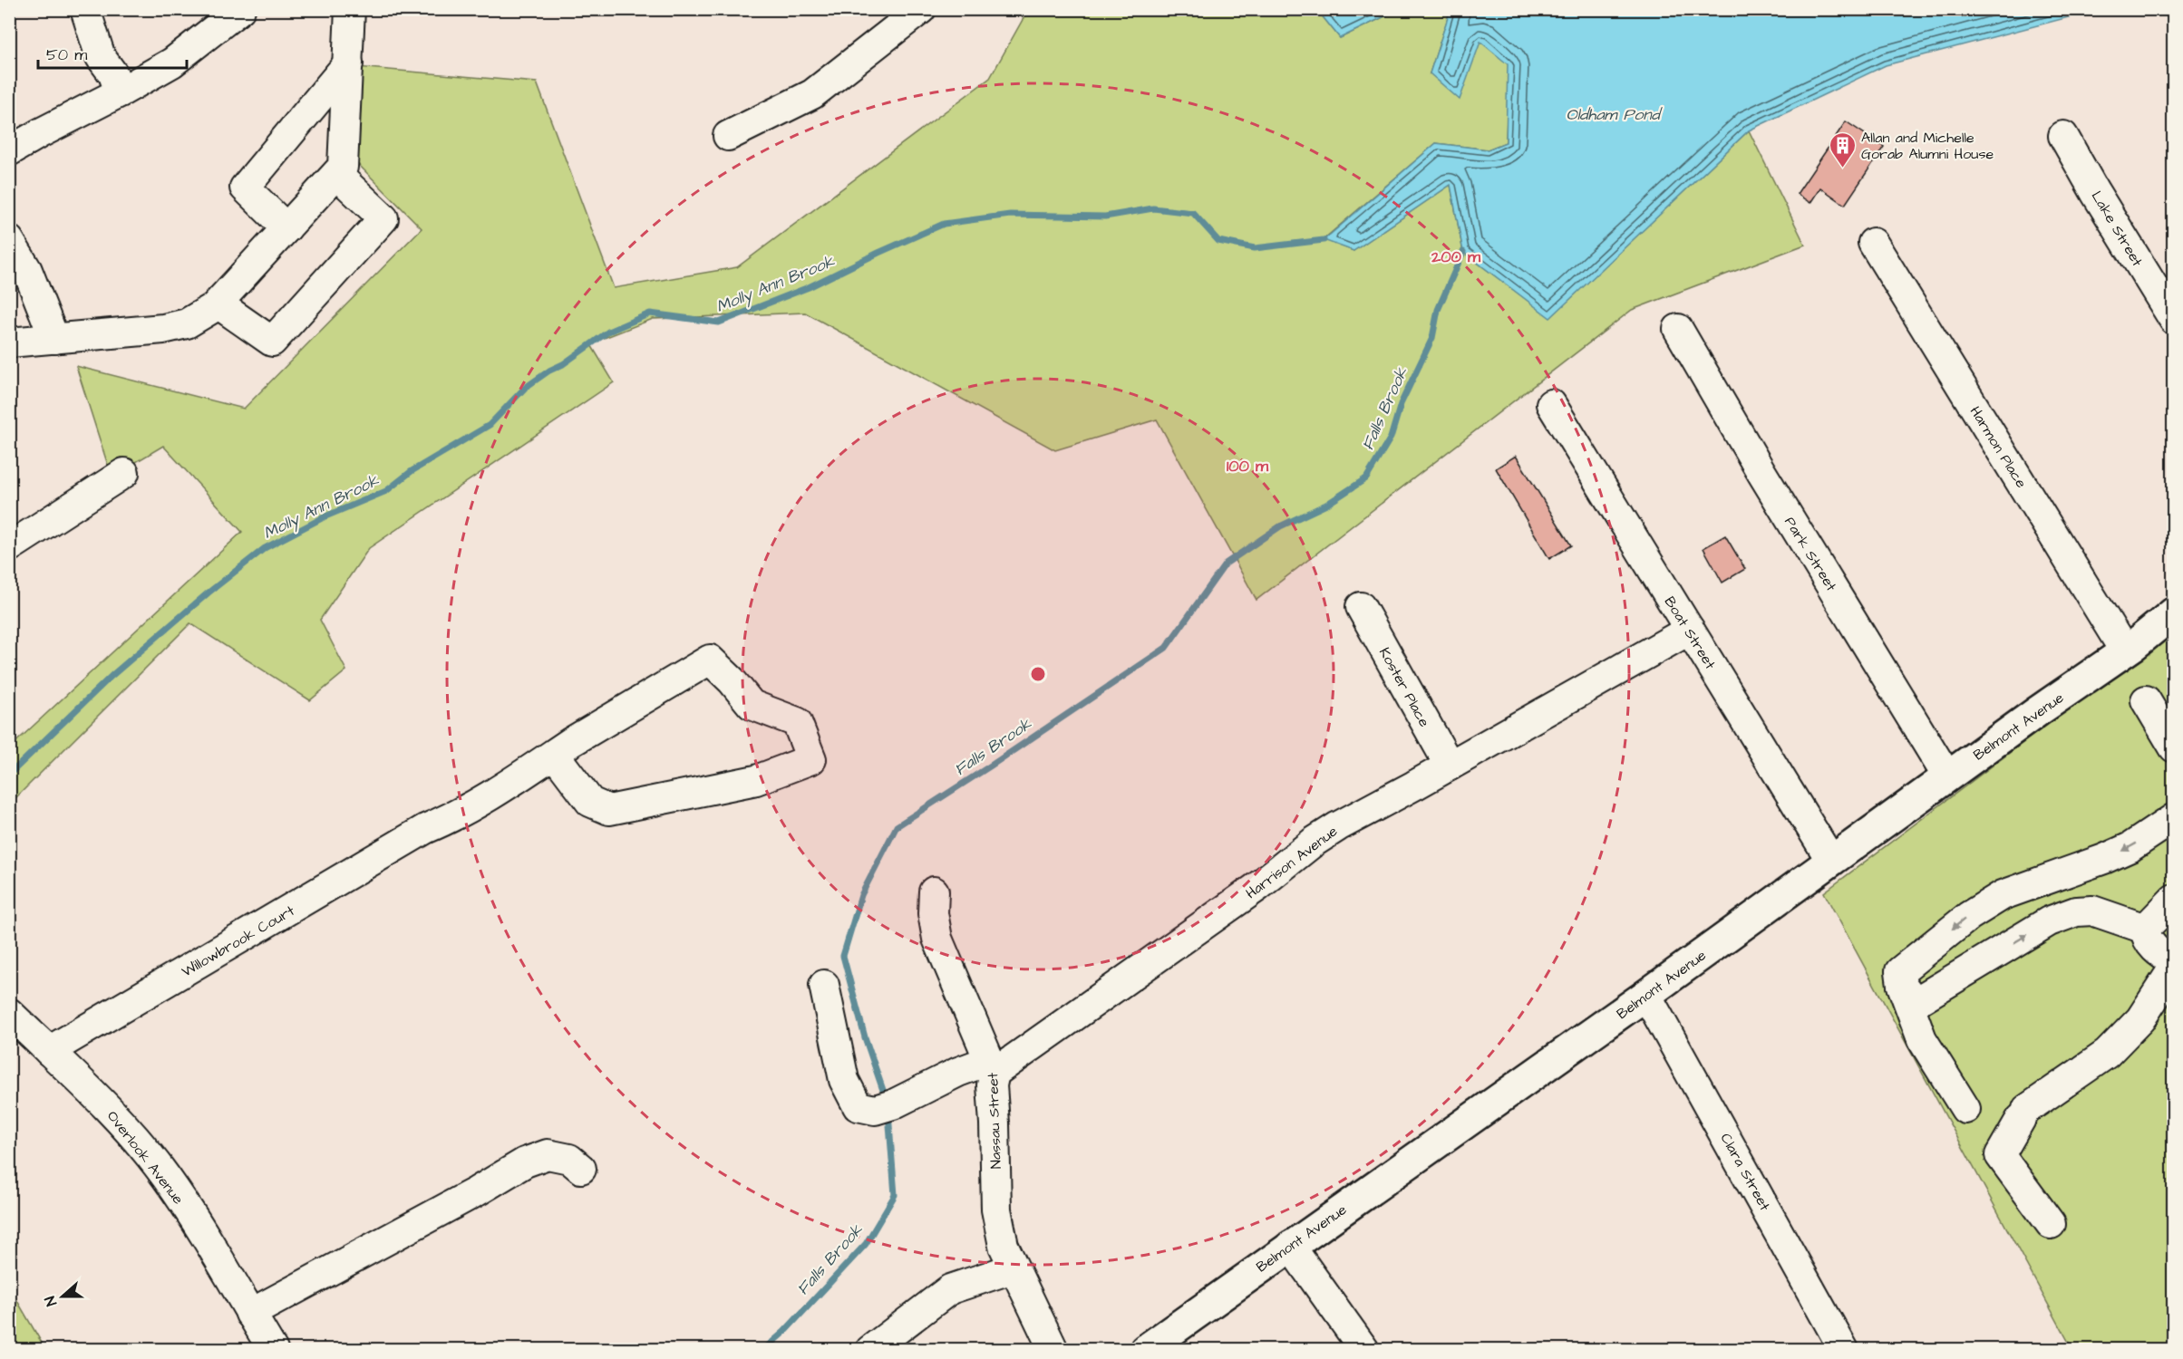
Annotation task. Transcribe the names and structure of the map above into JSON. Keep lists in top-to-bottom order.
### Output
{
  "streets": {
    "main road": ["Belmont Avenue"],
    "street": [
      "Lake Street",
      "Harmon Place",
      "Park Street",
      "Boat Street",
      "Koster Place",
      "Harrison Avenue",
      "Willowbrook Court",
      "Nassau Street",
      "Overlook Avenue",
      "Clara Street"
    ]
  },
  "crossings": [
    ["Harmon Place", "Belmont Avenue"],
    ["Park Street", "Belmont Avenue"],
    ["Boat Street", "Belmont Avenue"],
    ["Boat Street", "Harrison Avenue"],
    ["Koster Place", "Harrison Avenue"],
    ["Belmont Avenue", "Clara Street"],
    ["Harrison Avenue", "Nassau Street"],
    ["Willowbrook Court", "Overlook Avenue"]
  ],
  "water": ["Oldham Pond", "Molly Ann Brook", "Falls Brook"],
  "places": {
    "building": ["Allan and Michelle Gorab Alumni House"]
  },
  "scale_bar": "50 m",
  "north": "left",
  "rings": ["200 m", "100 m"]
}
